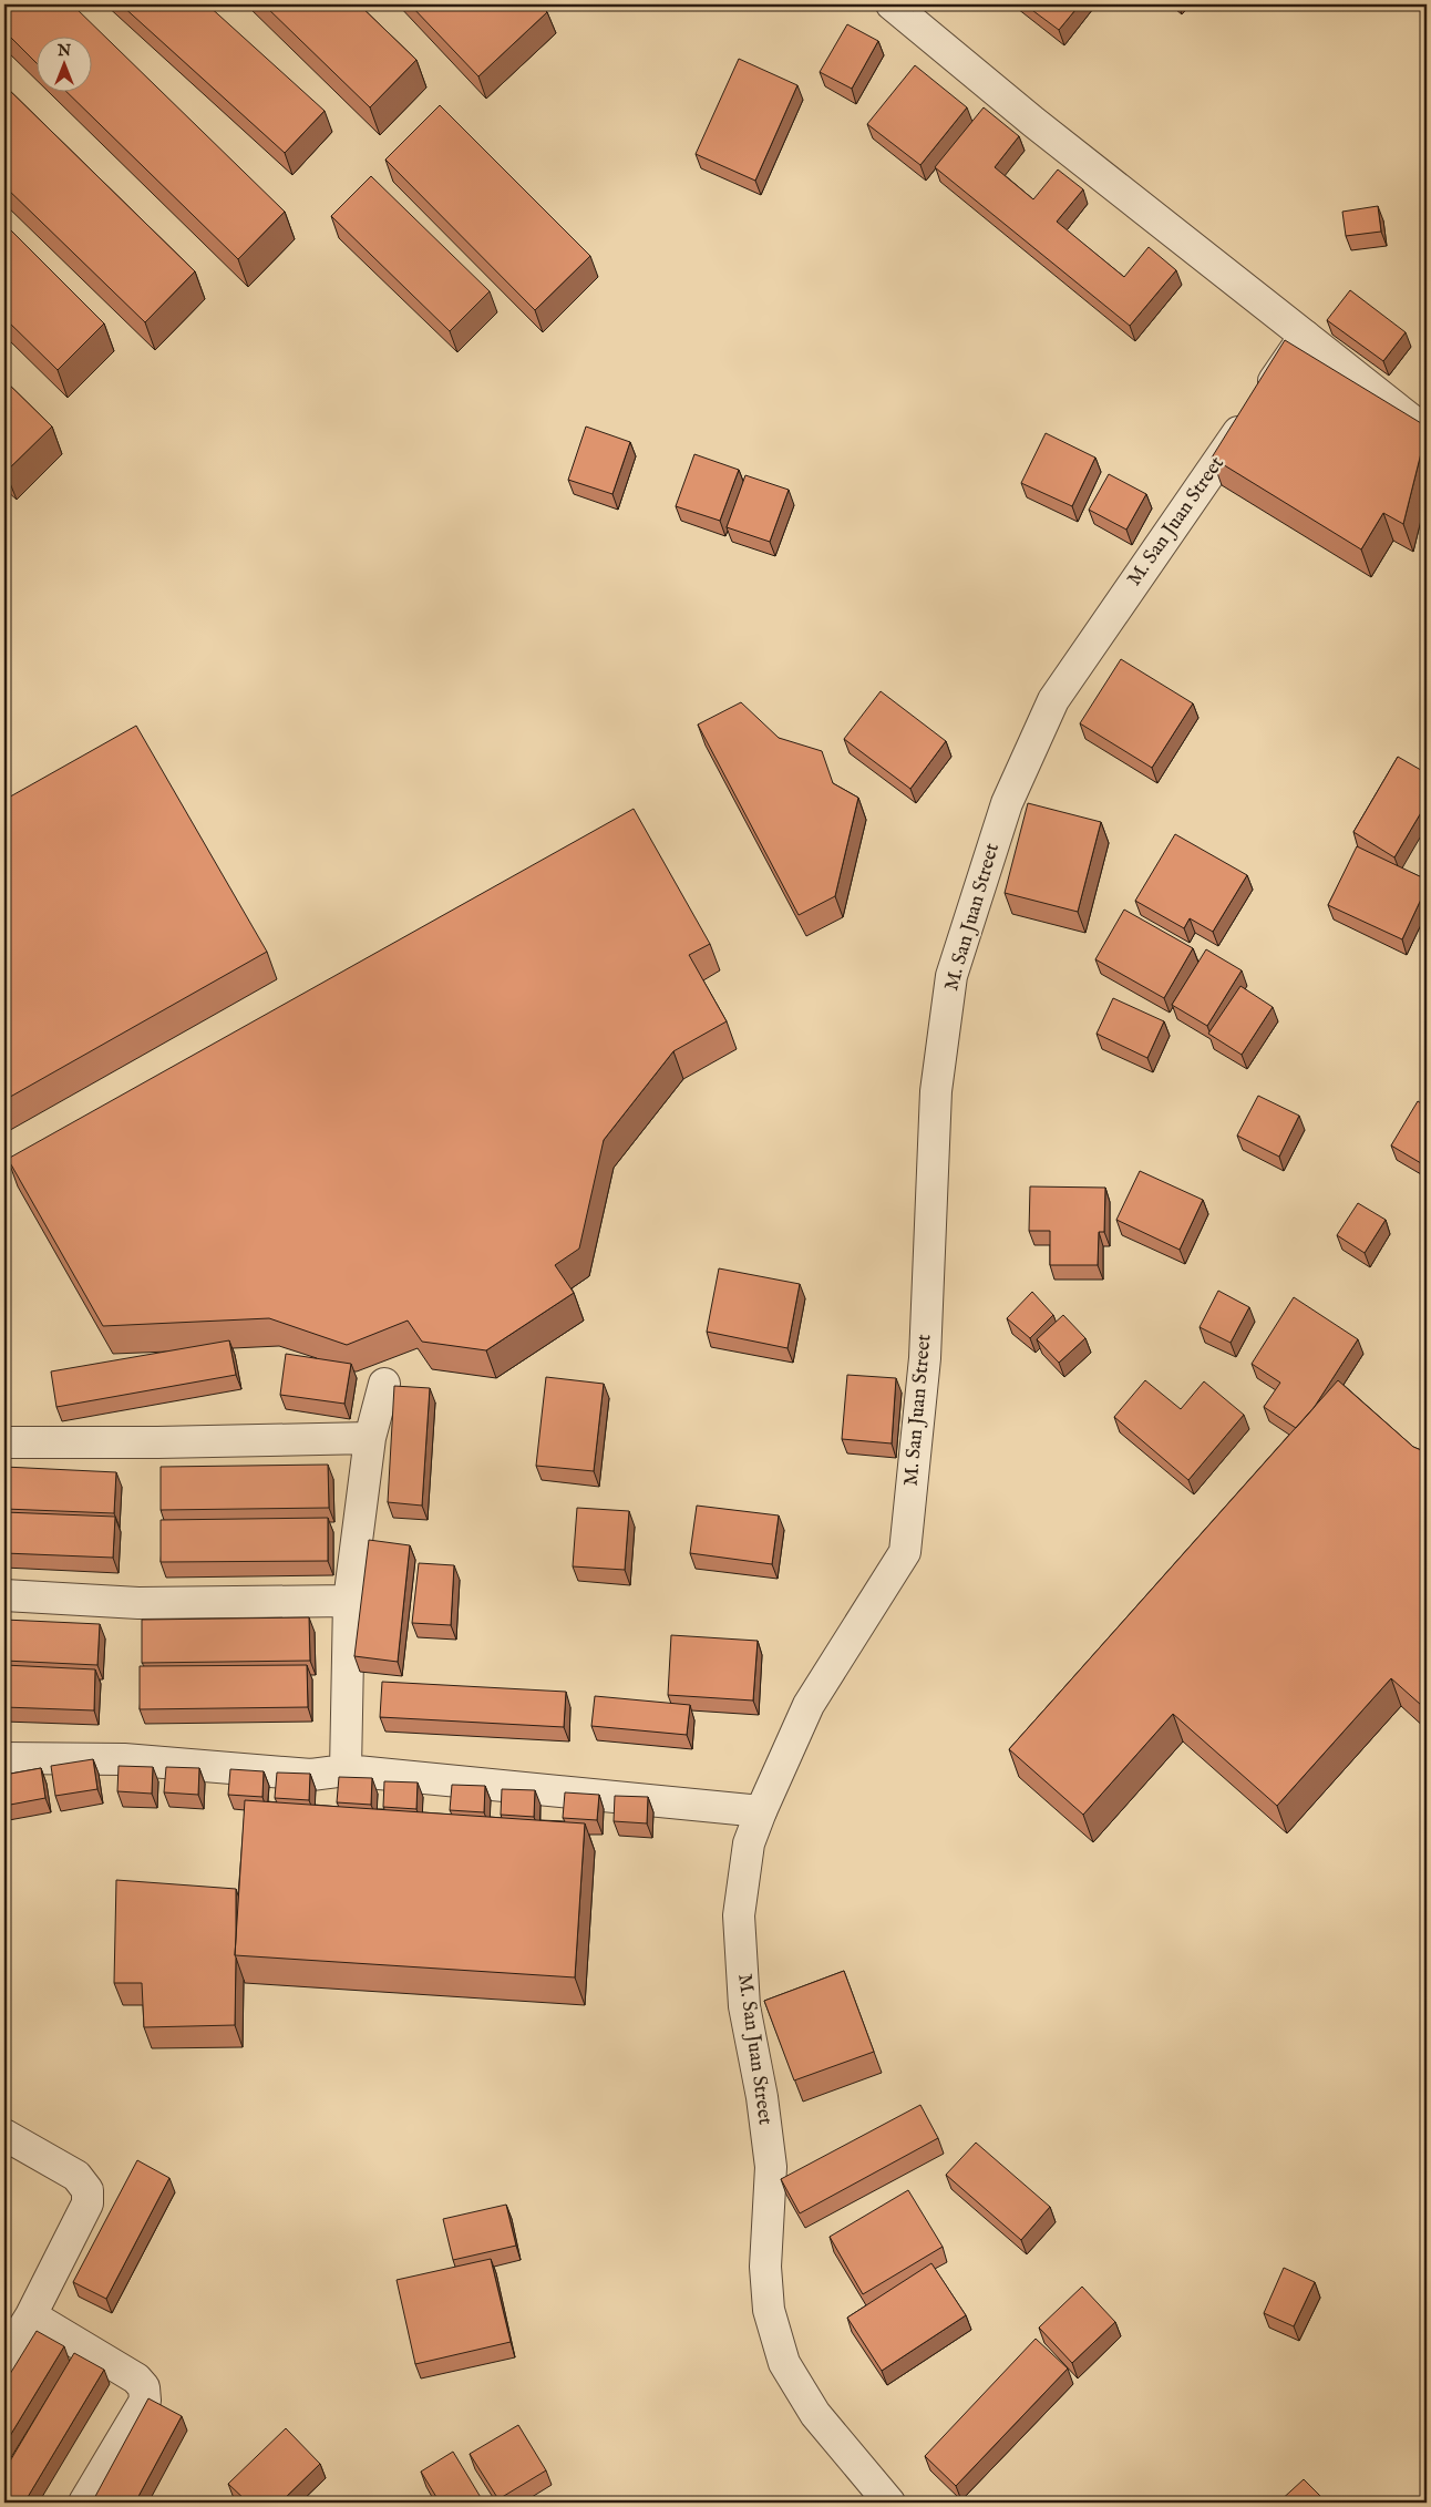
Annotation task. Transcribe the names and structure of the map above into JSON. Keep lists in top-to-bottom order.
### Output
{
  "streets": {
    "street": ["M. San Juan Street"]
  },
  "north": "top"
}
